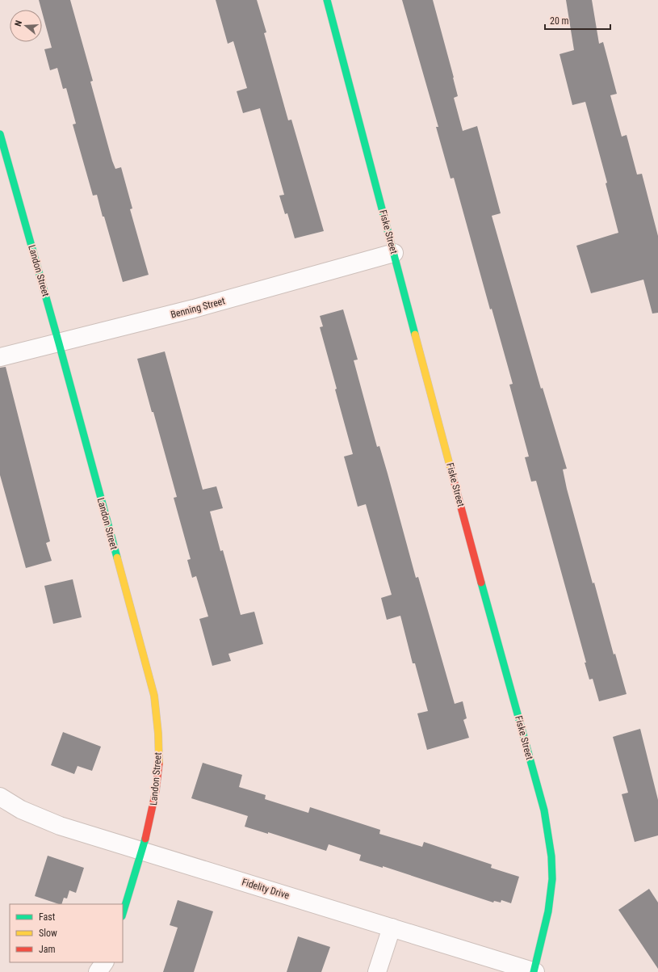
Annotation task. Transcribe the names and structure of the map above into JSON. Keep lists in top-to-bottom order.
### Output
{
  "streets": {
    "street": [
      "Fiske Street",
      "Landon Street",
      "Benning Street",
      "Fidelity Drive"
    ]
  },
  "crossings": [
    ["Fiske Street", "Benning Street"],
    ["Fiske Street", "Fidelity Drive"],
    ["Landon Street", "Benning Street"],
    ["Landon Street", "Fidelity Drive"]
  ],
  "legend": ["Fast", "Slow", "Jam"],
  "scale_bar": "20 m",
  "north": "left"
}
